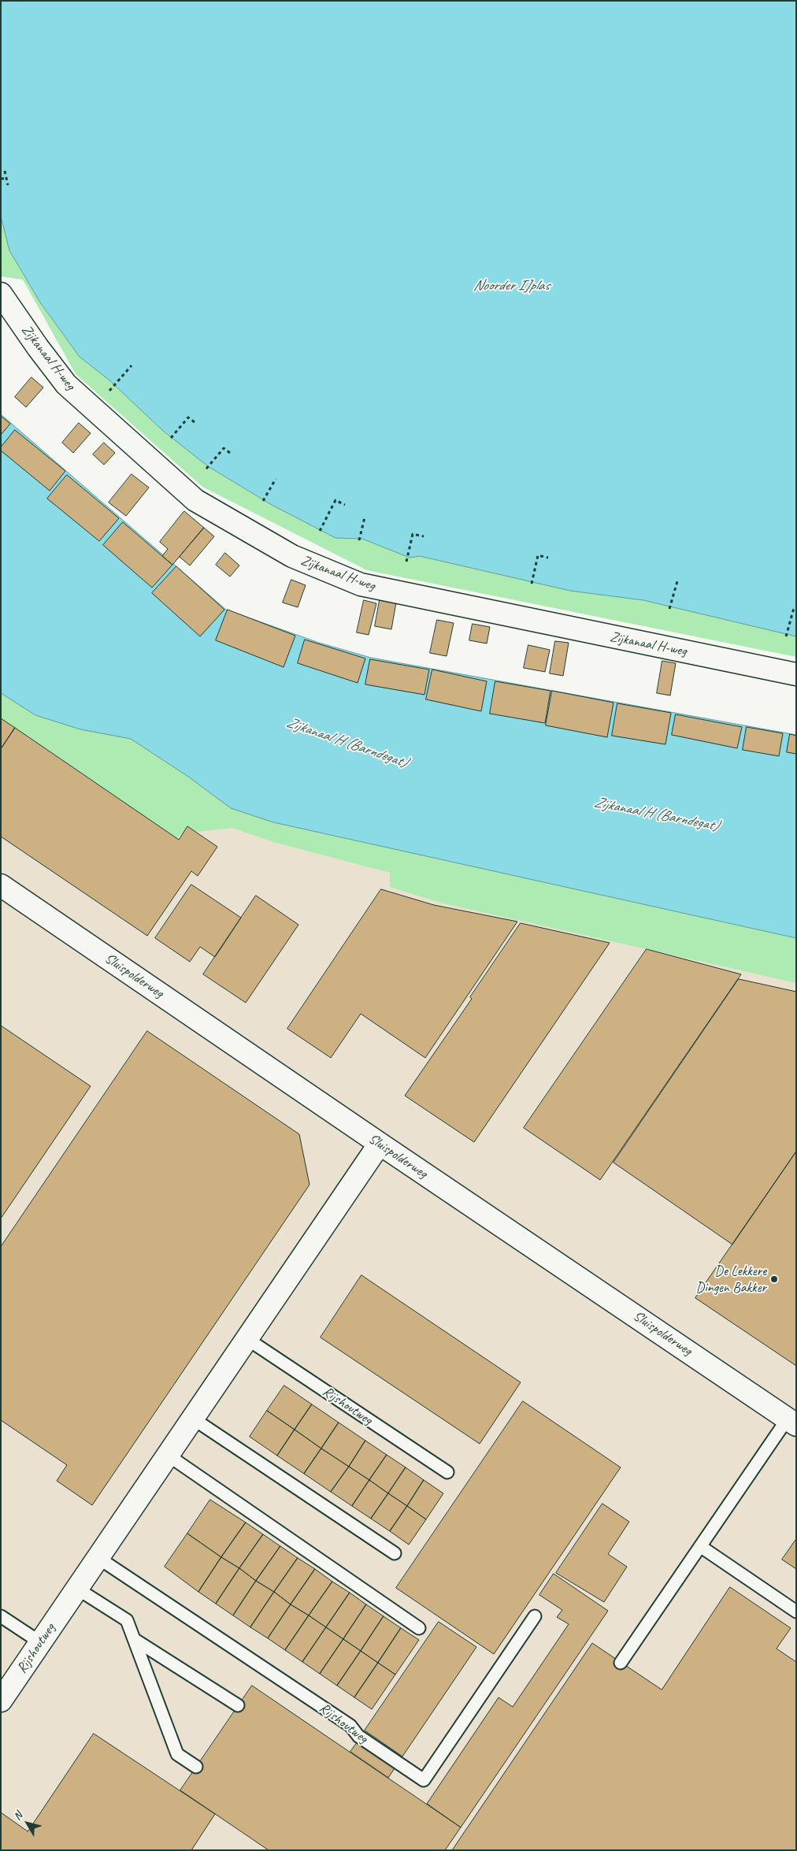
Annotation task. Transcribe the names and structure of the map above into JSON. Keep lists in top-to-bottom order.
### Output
{
  "streets": {
    "street": ["Zijkanaal H-weg", "Sluispolderweg", "Rijshoutweg"]
  },
  "crossings": [
    ["Sluispolderweg", "Rijshoutweg"]
  ],
  "water": ["Noorder IJplas", "Zijkanaal H (Barndegat)"],
  "places": ["De Lekkere Dingen Bakker"],
  "north": "top left"
}
